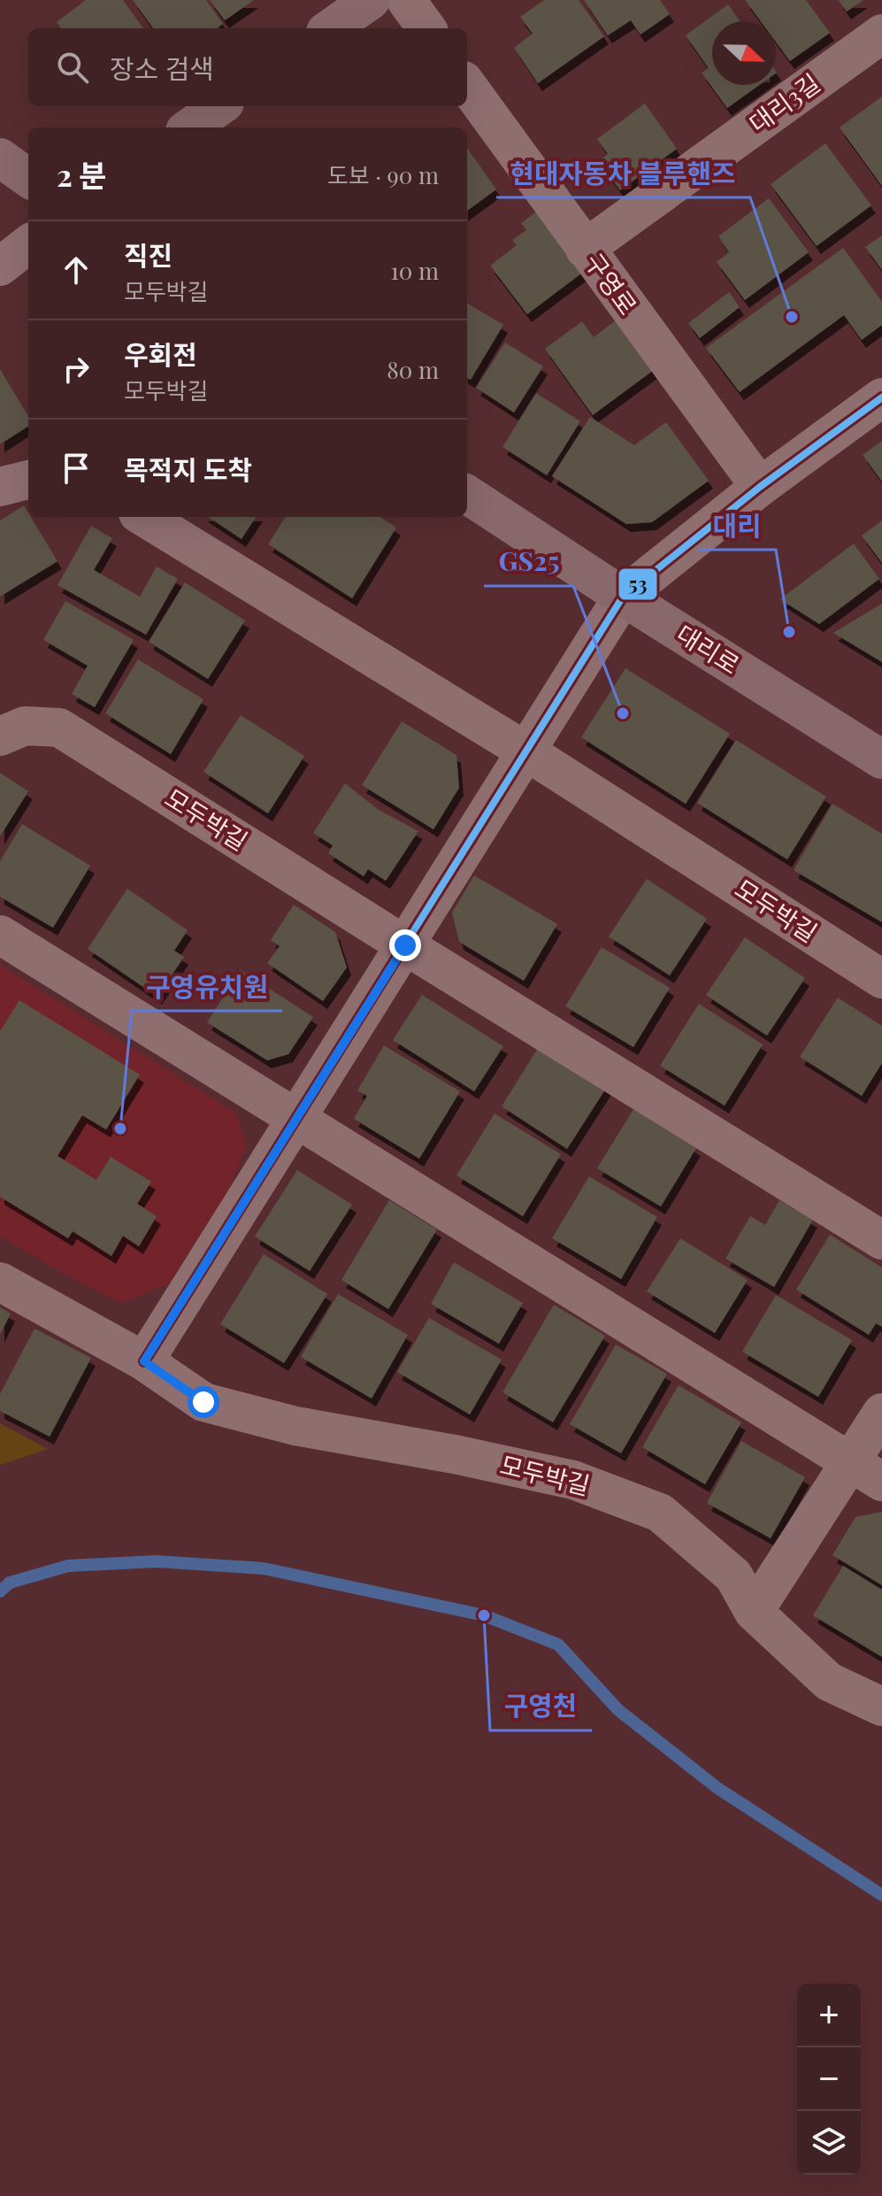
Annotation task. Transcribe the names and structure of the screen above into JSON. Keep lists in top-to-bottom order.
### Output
{
  "streets": {
    "main road": ["대리로"],
    "street": ["대리3길", "구영로", "모두박길"]
  },
  "crossings": [
    ["대리3길", "구영로"]
  ],
  "places": [
    "현대자동차 블루핸즈",
    "대리",
    "GS25",
    "구영유치원",
    "구영천"
  ],
  "lines": ["transit line 53"],
  "north": "right",
  "page": {
    "search": "장소 검색",
    "heading": ["2 분", "도보 · 90 m"],
    "list": [
      ["직진", "모두박길", "10 m"],
      ["우회전", "모두박길", "80 m"],
      "목적지 도착"
    ],
    "map_buttons": ["+", "−"]
  }
}
